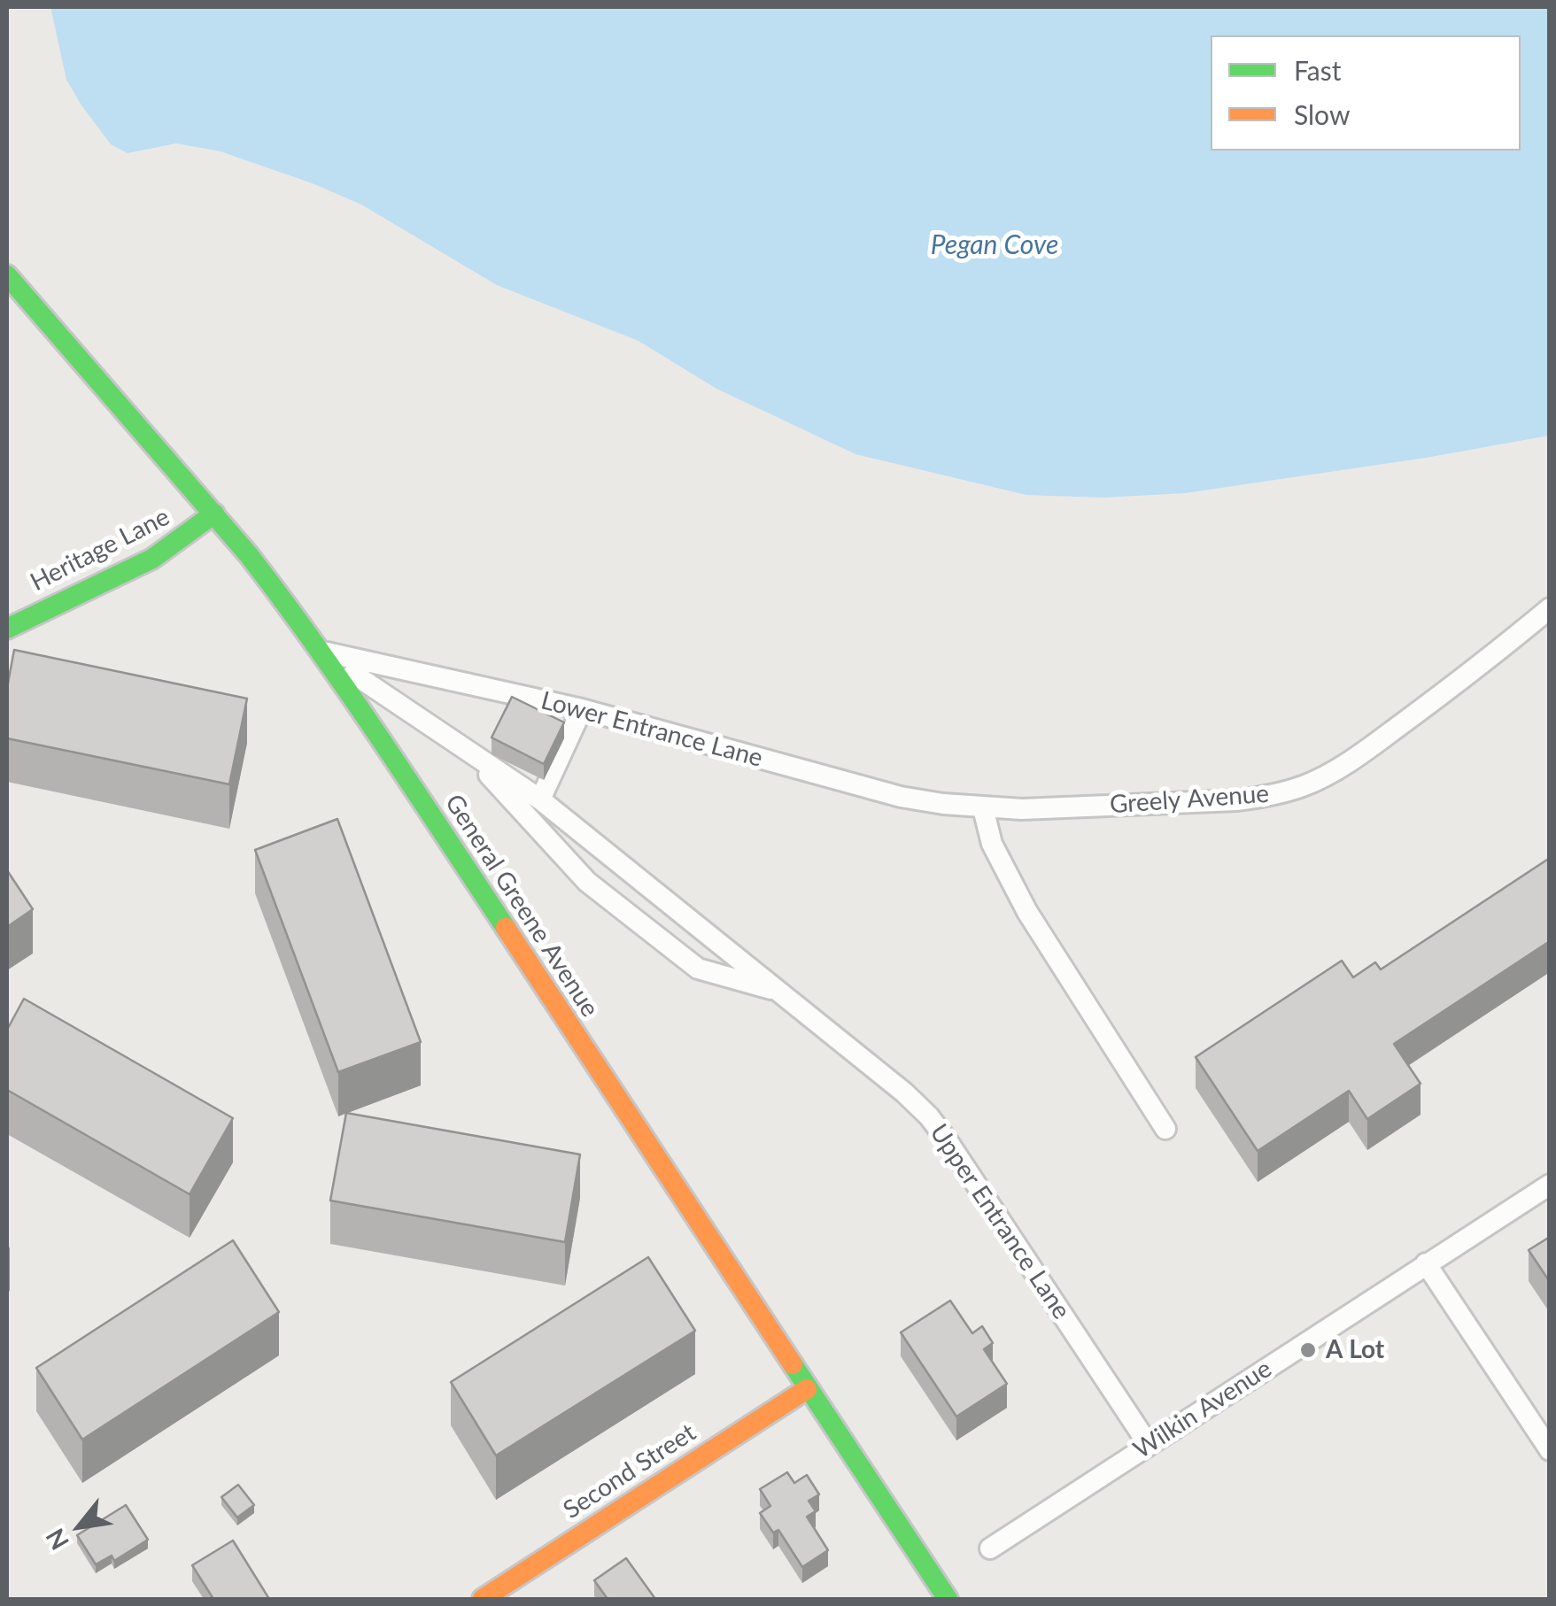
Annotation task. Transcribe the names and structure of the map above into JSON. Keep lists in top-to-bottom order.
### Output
{
  "streets": {
    "street": ["Heritage Lane", "General Greene Avenue", "Second Street"],
    "lane": [
      "Lower Entrance Lane",
      "Greely Avenue",
      "Upper Entrance Lane",
      "Wilkin Avenue"
    ]
  },
  "crossings": [
    ["Heritage Lane", "General Greene Avenue"],
    ["Lower Entrance Lane", "Greely Avenue"],
    ["Lower Entrance Lane", "General Greene Avenue"],
    ["Lower Entrance Lane", "Upper Entrance Lane"],
    ["General Greene Avenue", "Upper Entrance Lane"],
    ["General Greene Avenue", "Second Street"],
    ["Upper Entrance Lane", "Wilkin Avenue"]
  ],
  "water": ["Pegan Cove"],
  "places": ["A Lot"],
  "legend": ["Fast", "Slow"],
  "north": "bottom left"
}
